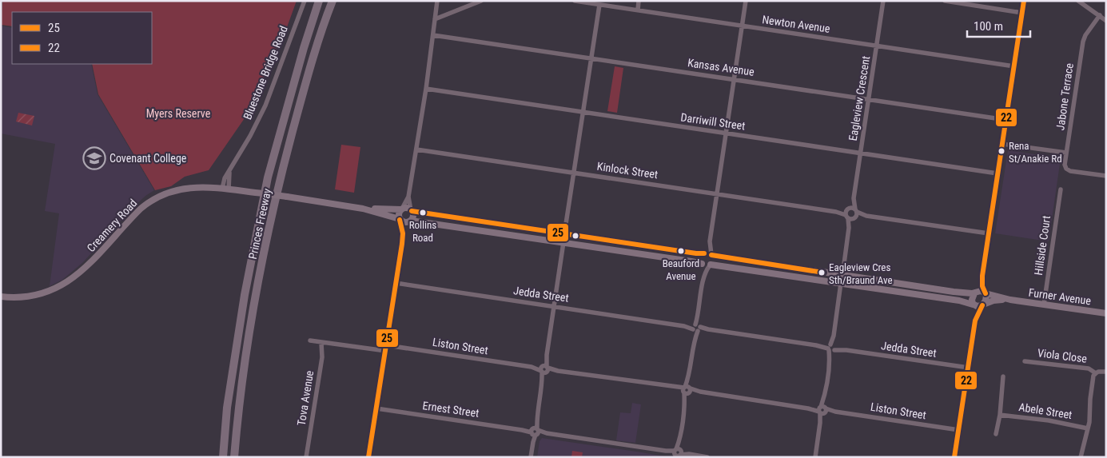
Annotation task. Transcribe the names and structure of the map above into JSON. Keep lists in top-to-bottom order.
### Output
{
  "streets": {
    "highway": ["Princes Freeway"],
    "street": [
      "Newton Avenue",
      "Kansas Avenue",
      "Bluestone Bridge Road",
      "Jabone Terrace",
      "Eagleview Crescent",
      "Darriwill Street",
      "Kinlock Street",
      "Creamery Road",
      "Hillside Court",
      "Jedda Street",
      "Furner Avenue",
      "Liston Street",
      "Viola Close",
      "Tova Avenue",
      "Ernest Street",
      "Abele Street"
    ]
  },
  "crossings": [
    ["Newton Avenue", "Eagleview Crescent"],
    ["Kansas Avenue", "Eagleview Crescent"],
    ["Bluestone Bridge Road", "Creamery Road"],
    ["Eagleview Crescent", "Darriwill Street"],
    ["Eagleview Crescent", "Kinlock Street"],
    ["Hillside Court", "Furner Avenue"],
    ["Liston Street", "Tova Avenue"]
  ],
  "parks": ["Myers Reserve"],
  "places": {
    "other": [
      "Rena St/Anakie Rd",
      "Rollins Road",
      "Beauford Avenue",
      "Eagleview Cres Sth/Braund Ave"
    ],
    "school or university": ["Covenant College"]
  },
  "lines": ["transit line 22", "transit line 25"],
  "legend": ["25", "22"],
  "scale_bar": "100 m"
}
